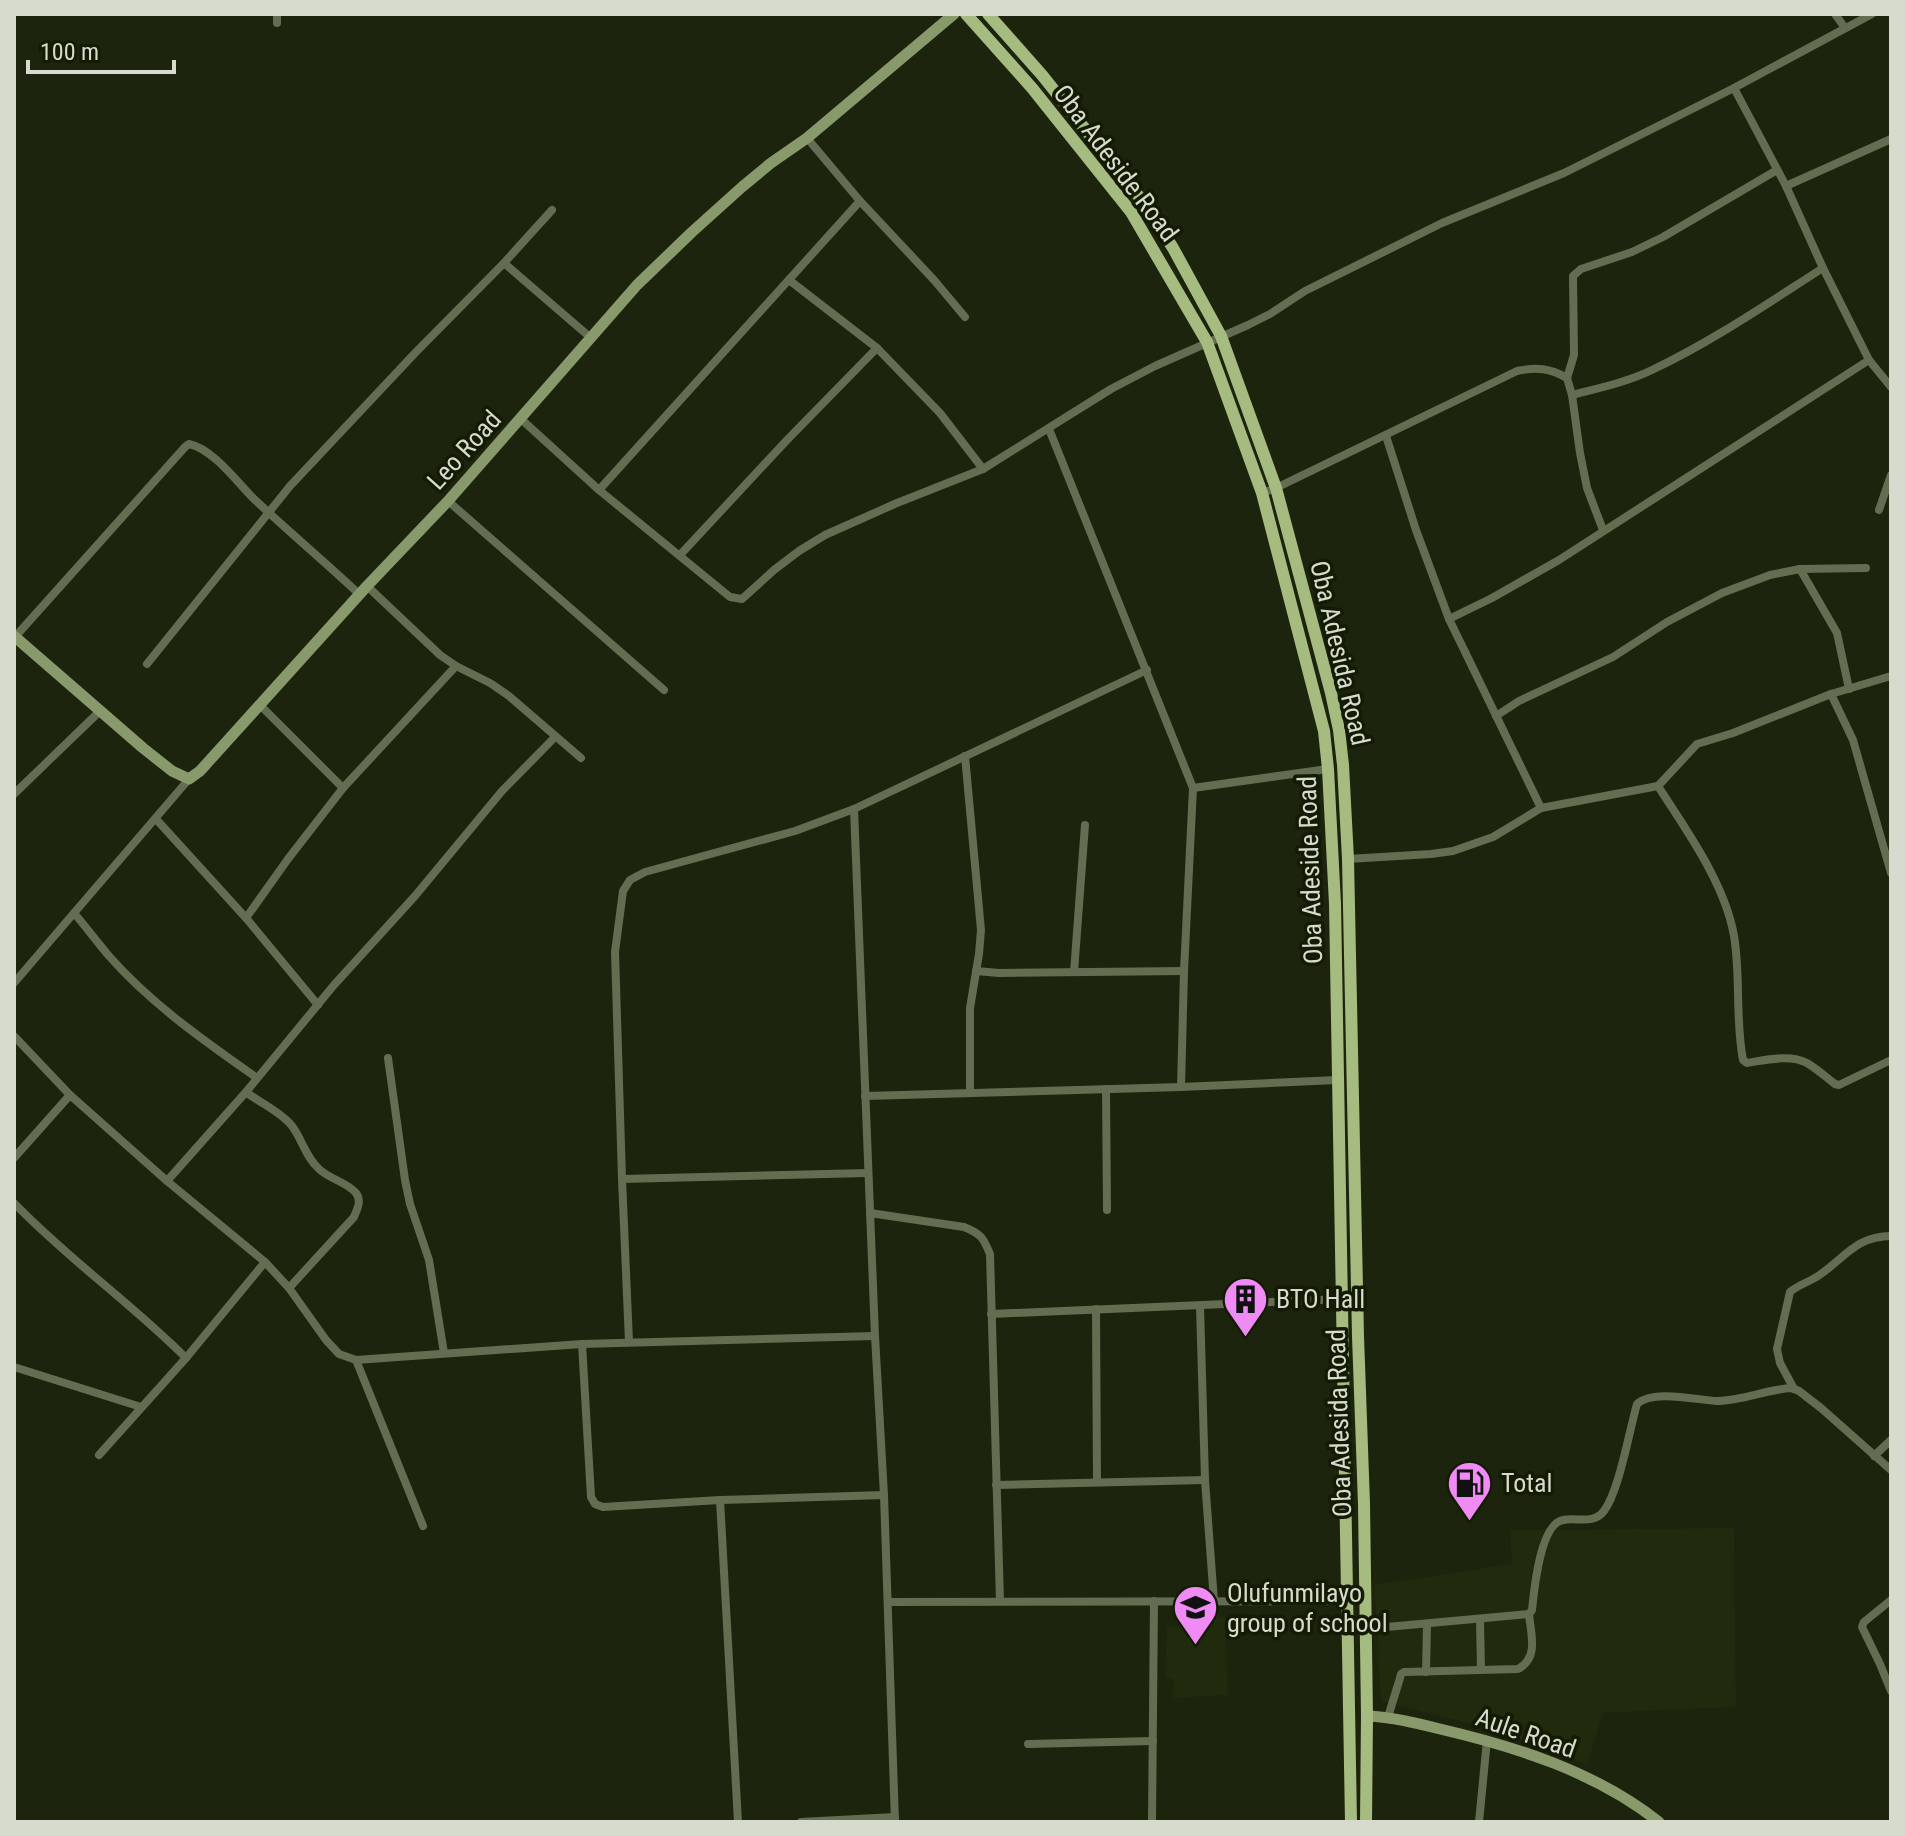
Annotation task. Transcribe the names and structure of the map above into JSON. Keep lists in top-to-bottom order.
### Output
{
  "streets": {
    "main road": ["Oba Adeside Road", "Oba Adesida Road"],
    "street": ["Leo Road", "Aule Road"]
  },
  "crossings": [
    ["Oba Adesida Road", "Aule Road"]
  ],
  "places": {
    "building": ["BTO Hall"],
    "fuel station": ["Total"],
    "school or university": ["Olufunmilayo group of school"]
  },
  "scale_bar": "100 m"
}
